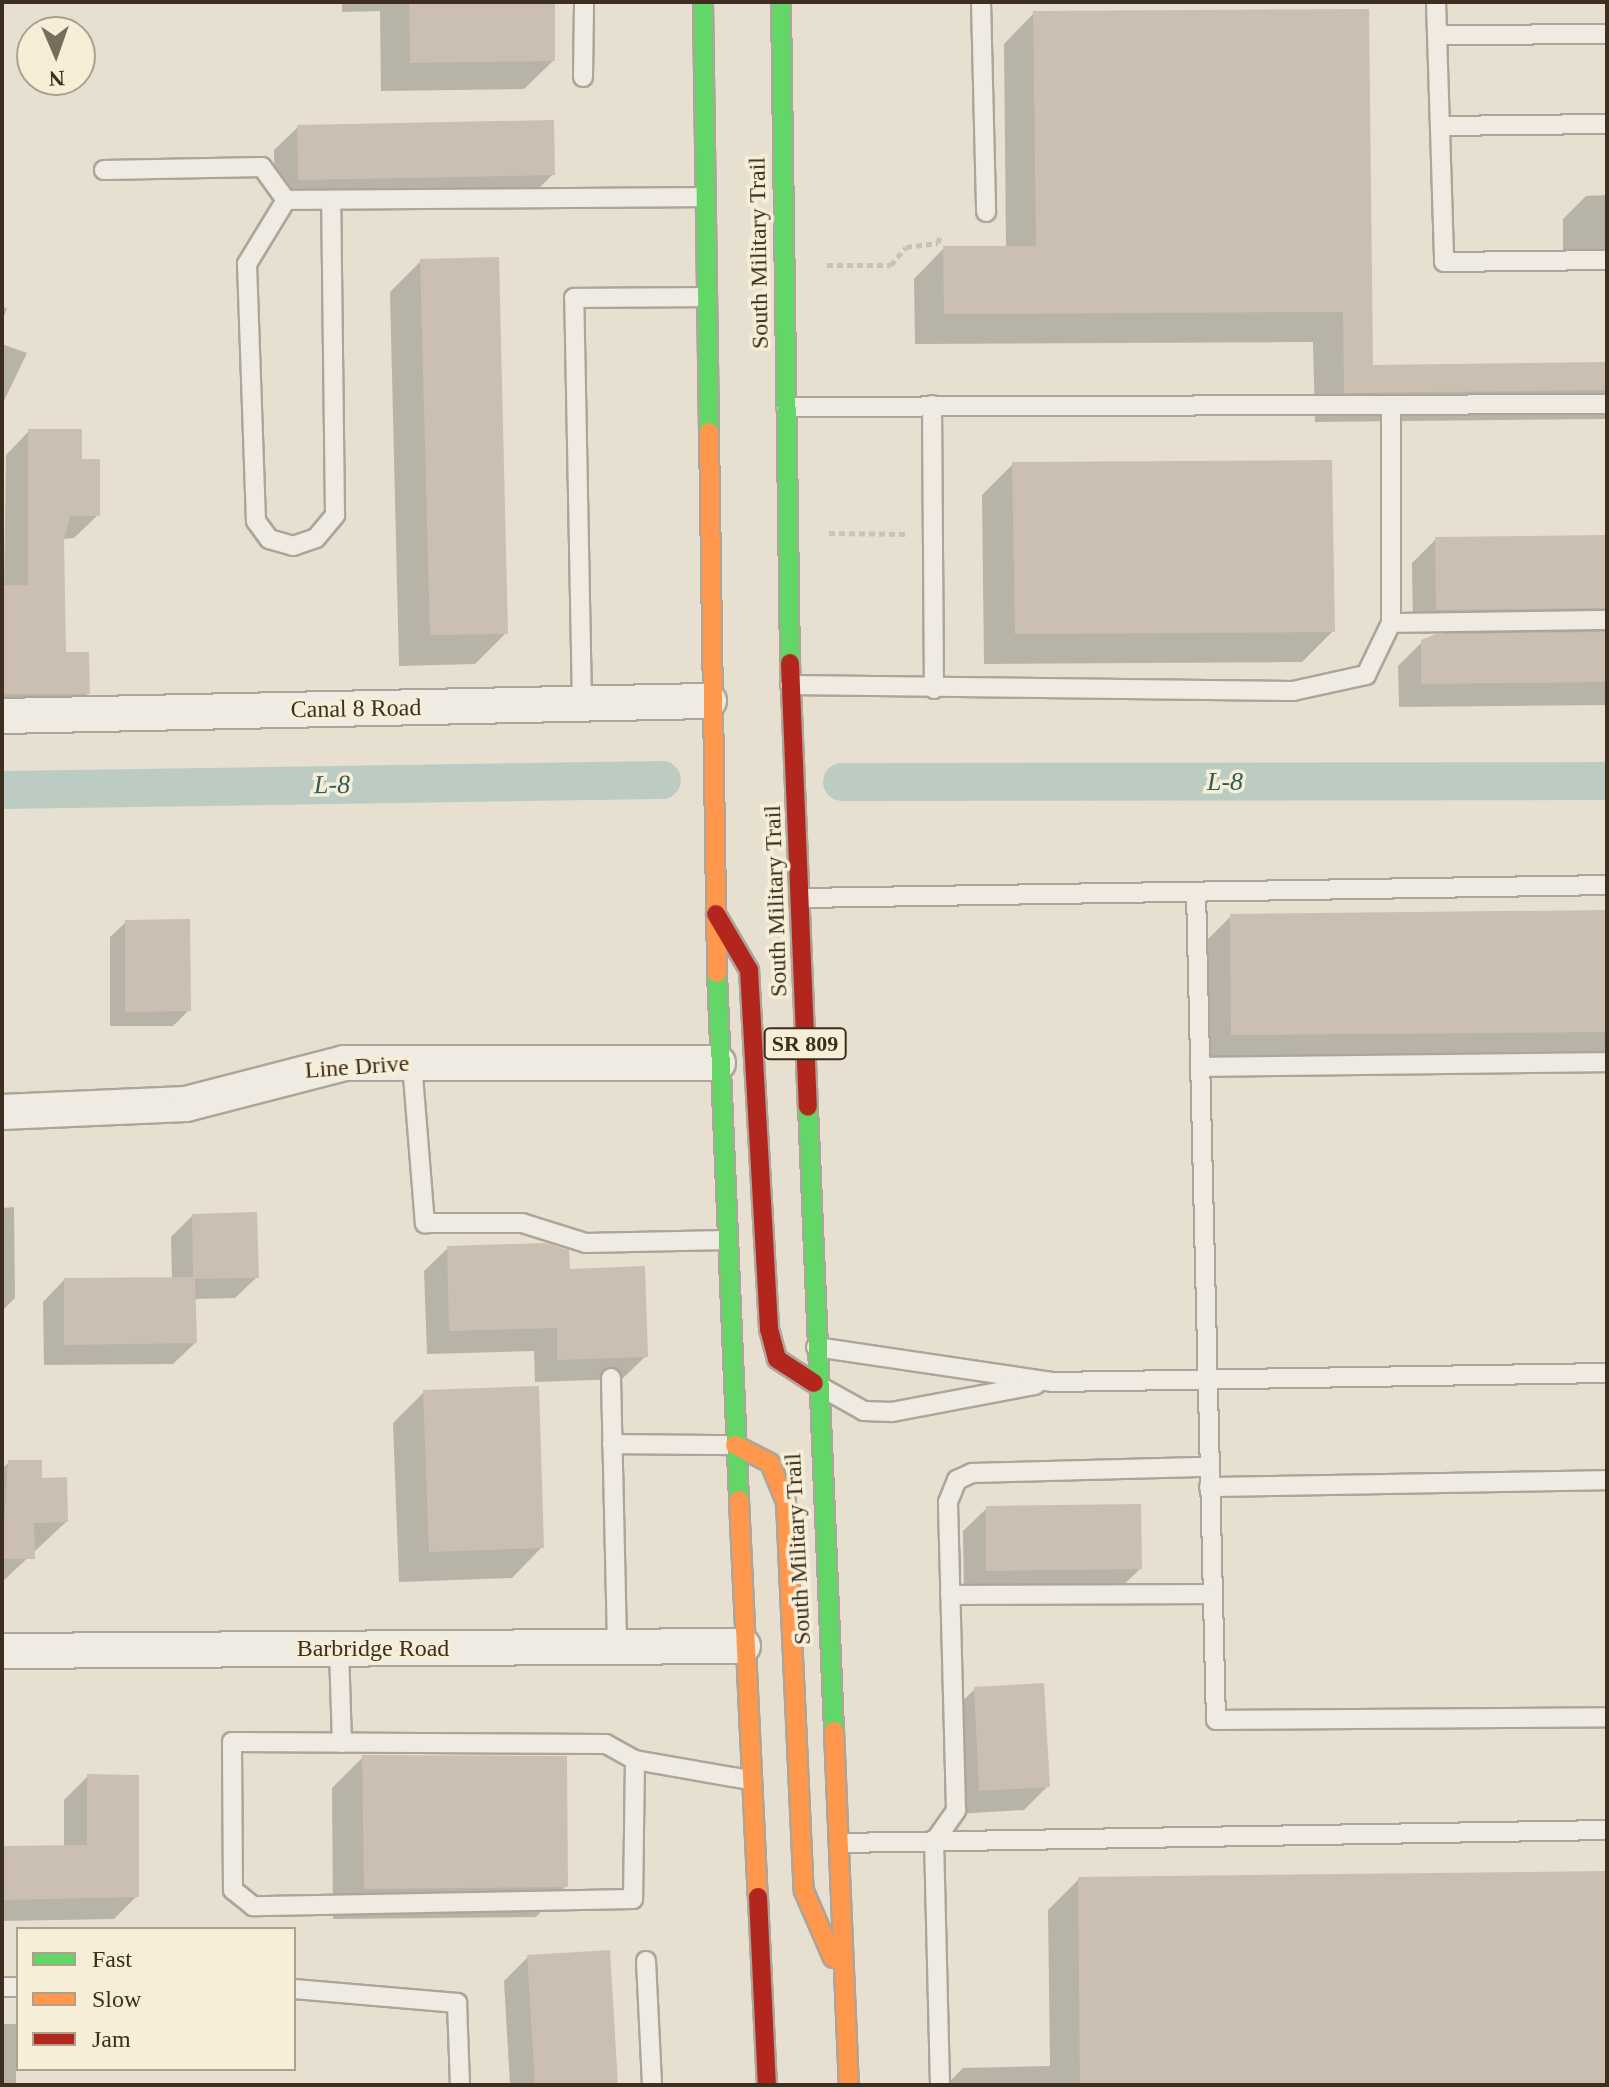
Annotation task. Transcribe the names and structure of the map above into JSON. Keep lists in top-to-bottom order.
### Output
{
  "streets": {
    "main road": ["South Military Trail", "SR 809"],
    "street": ["Canal 8 Road", "Line Drive", "Barbridge Road"]
  },
  "water": ["L-8"],
  "legend": ["Fast", "Slow", "Jam"],
  "north": "bottom"
}
